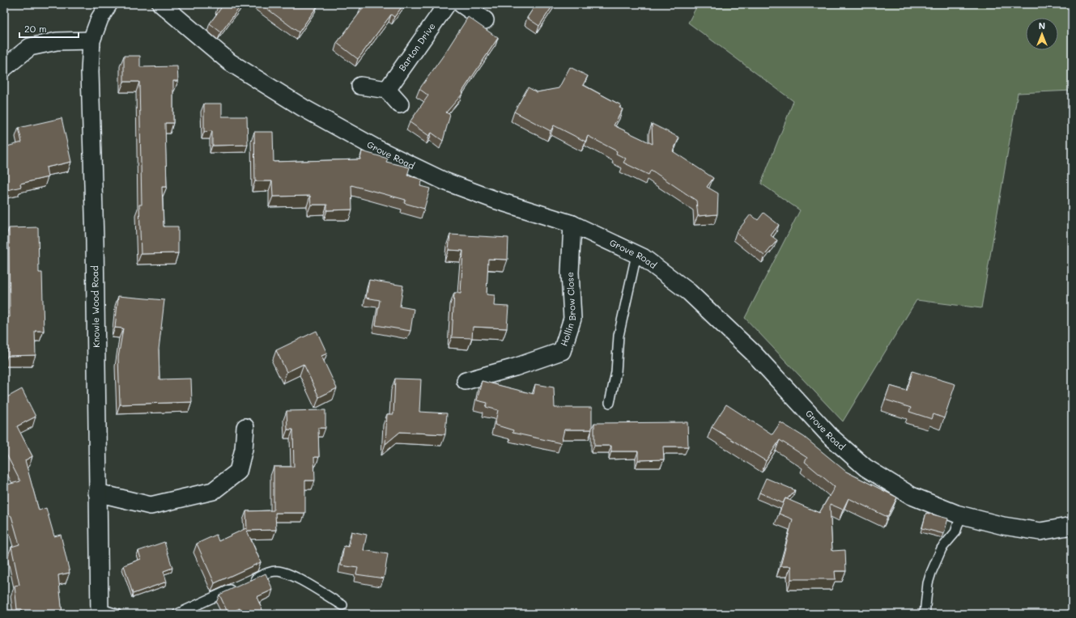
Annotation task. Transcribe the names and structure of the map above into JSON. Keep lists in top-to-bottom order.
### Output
{
  "streets": {
    "street": [
      "Barton Drive",
      "Grove Road",
      "Knowle Wood Road",
      "Hollin Brow Close"
    ]
  },
  "crossings": [
    ["Grove Road", "Hollin Brow Close"]
  ],
  "scale_bar": "20 m",
  "north": "top"
}
